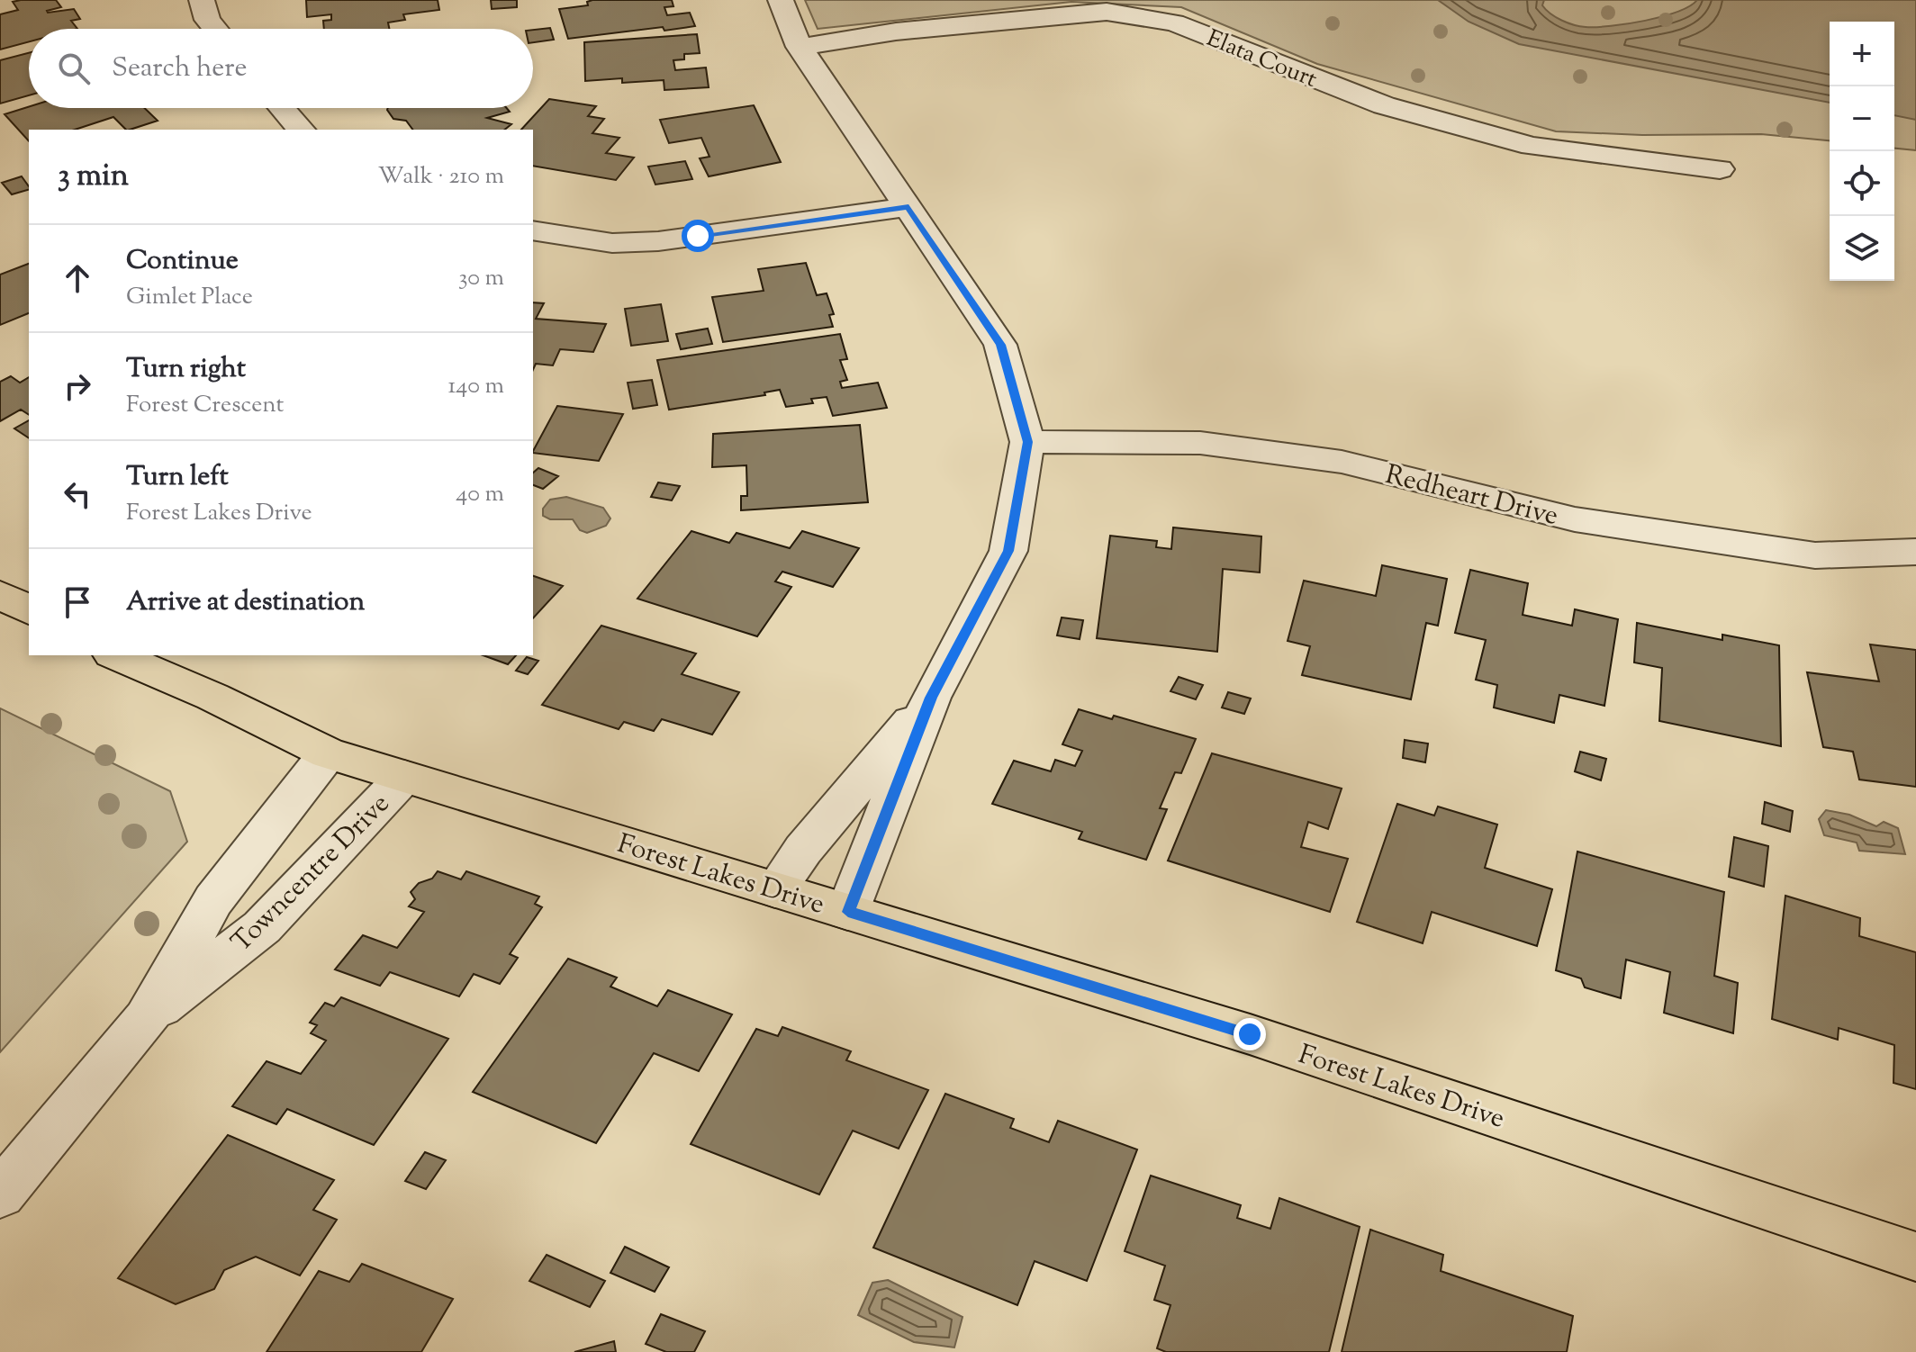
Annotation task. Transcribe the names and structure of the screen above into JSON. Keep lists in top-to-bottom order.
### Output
{
  "streets": {
    "main road": ["Forest Lakes Drive"],
    "street": ["Elata Court", "Redheart Drive", "Towncentre Drive"]
  },
  "crossings": [
    ["Towncentre Drive", "Forest Lakes Drive"]
  ],
  "page": {
    "map_buttons": ["+", "−"],
    "search": "Search here",
    "heading": ["3 min", "Walk · 210 m"],
    "list": [
      ["Continue", "Gimlet Place", "30 m"],
      ["Turn right", "Forest Crescent", "140 m"],
      ["Turn left", "Forest Lakes Drive", "40 m"],
      "Arrive at destination"
    ]
  }
}
